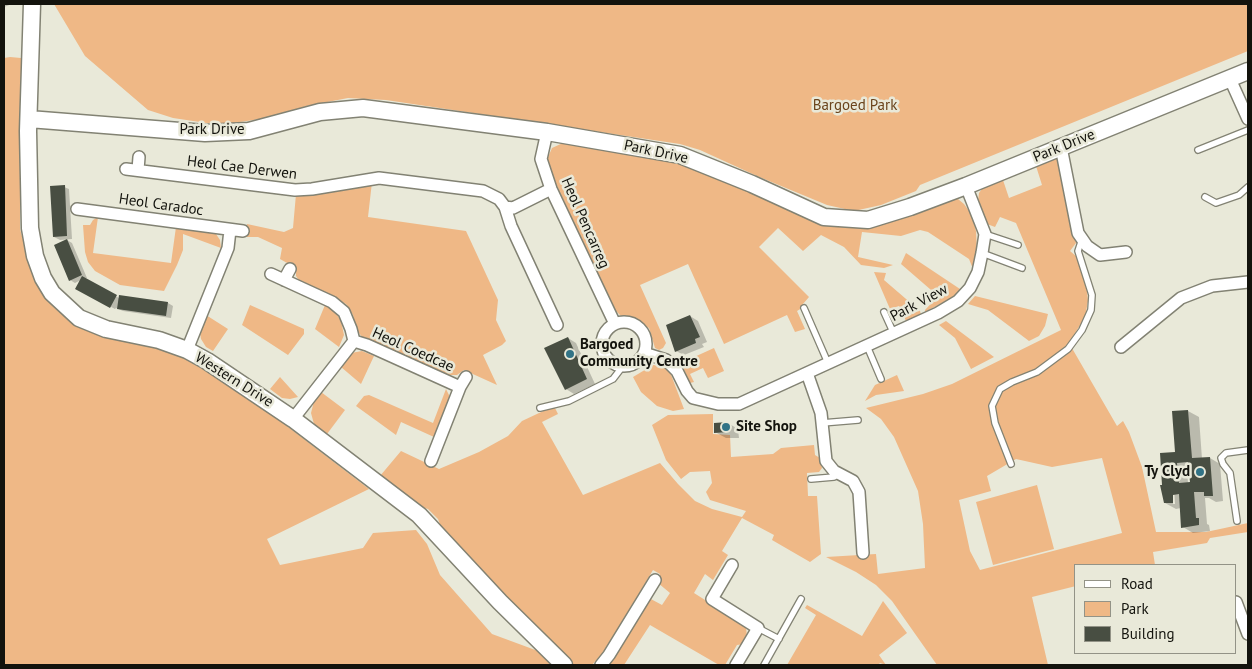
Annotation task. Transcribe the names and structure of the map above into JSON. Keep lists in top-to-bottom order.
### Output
{
  "streets": {
    "street": [
      "Park Drive",
      "Heol Cae Derwen",
      "Heol Caradoc",
      "Heol Pencarreg",
      "Park View",
      "Heol Coedcae",
      "Western Drive"
    ]
  },
  "crossings": [
    ["Park Drive", "Heol Pencarreg"],
    ["Park Drive", "Western Drive"],
    ["Heol Pencarreg", "Park View"],
    ["Heol Coedcae", "Western Drive"]
  ],
  "parks": ["Bargoed Park"],
  "places": ["Bargoed Community Centre", "Site Shop", "Ty Clyd"],
  "legend": ["Road", "Park", "Building"]
}
